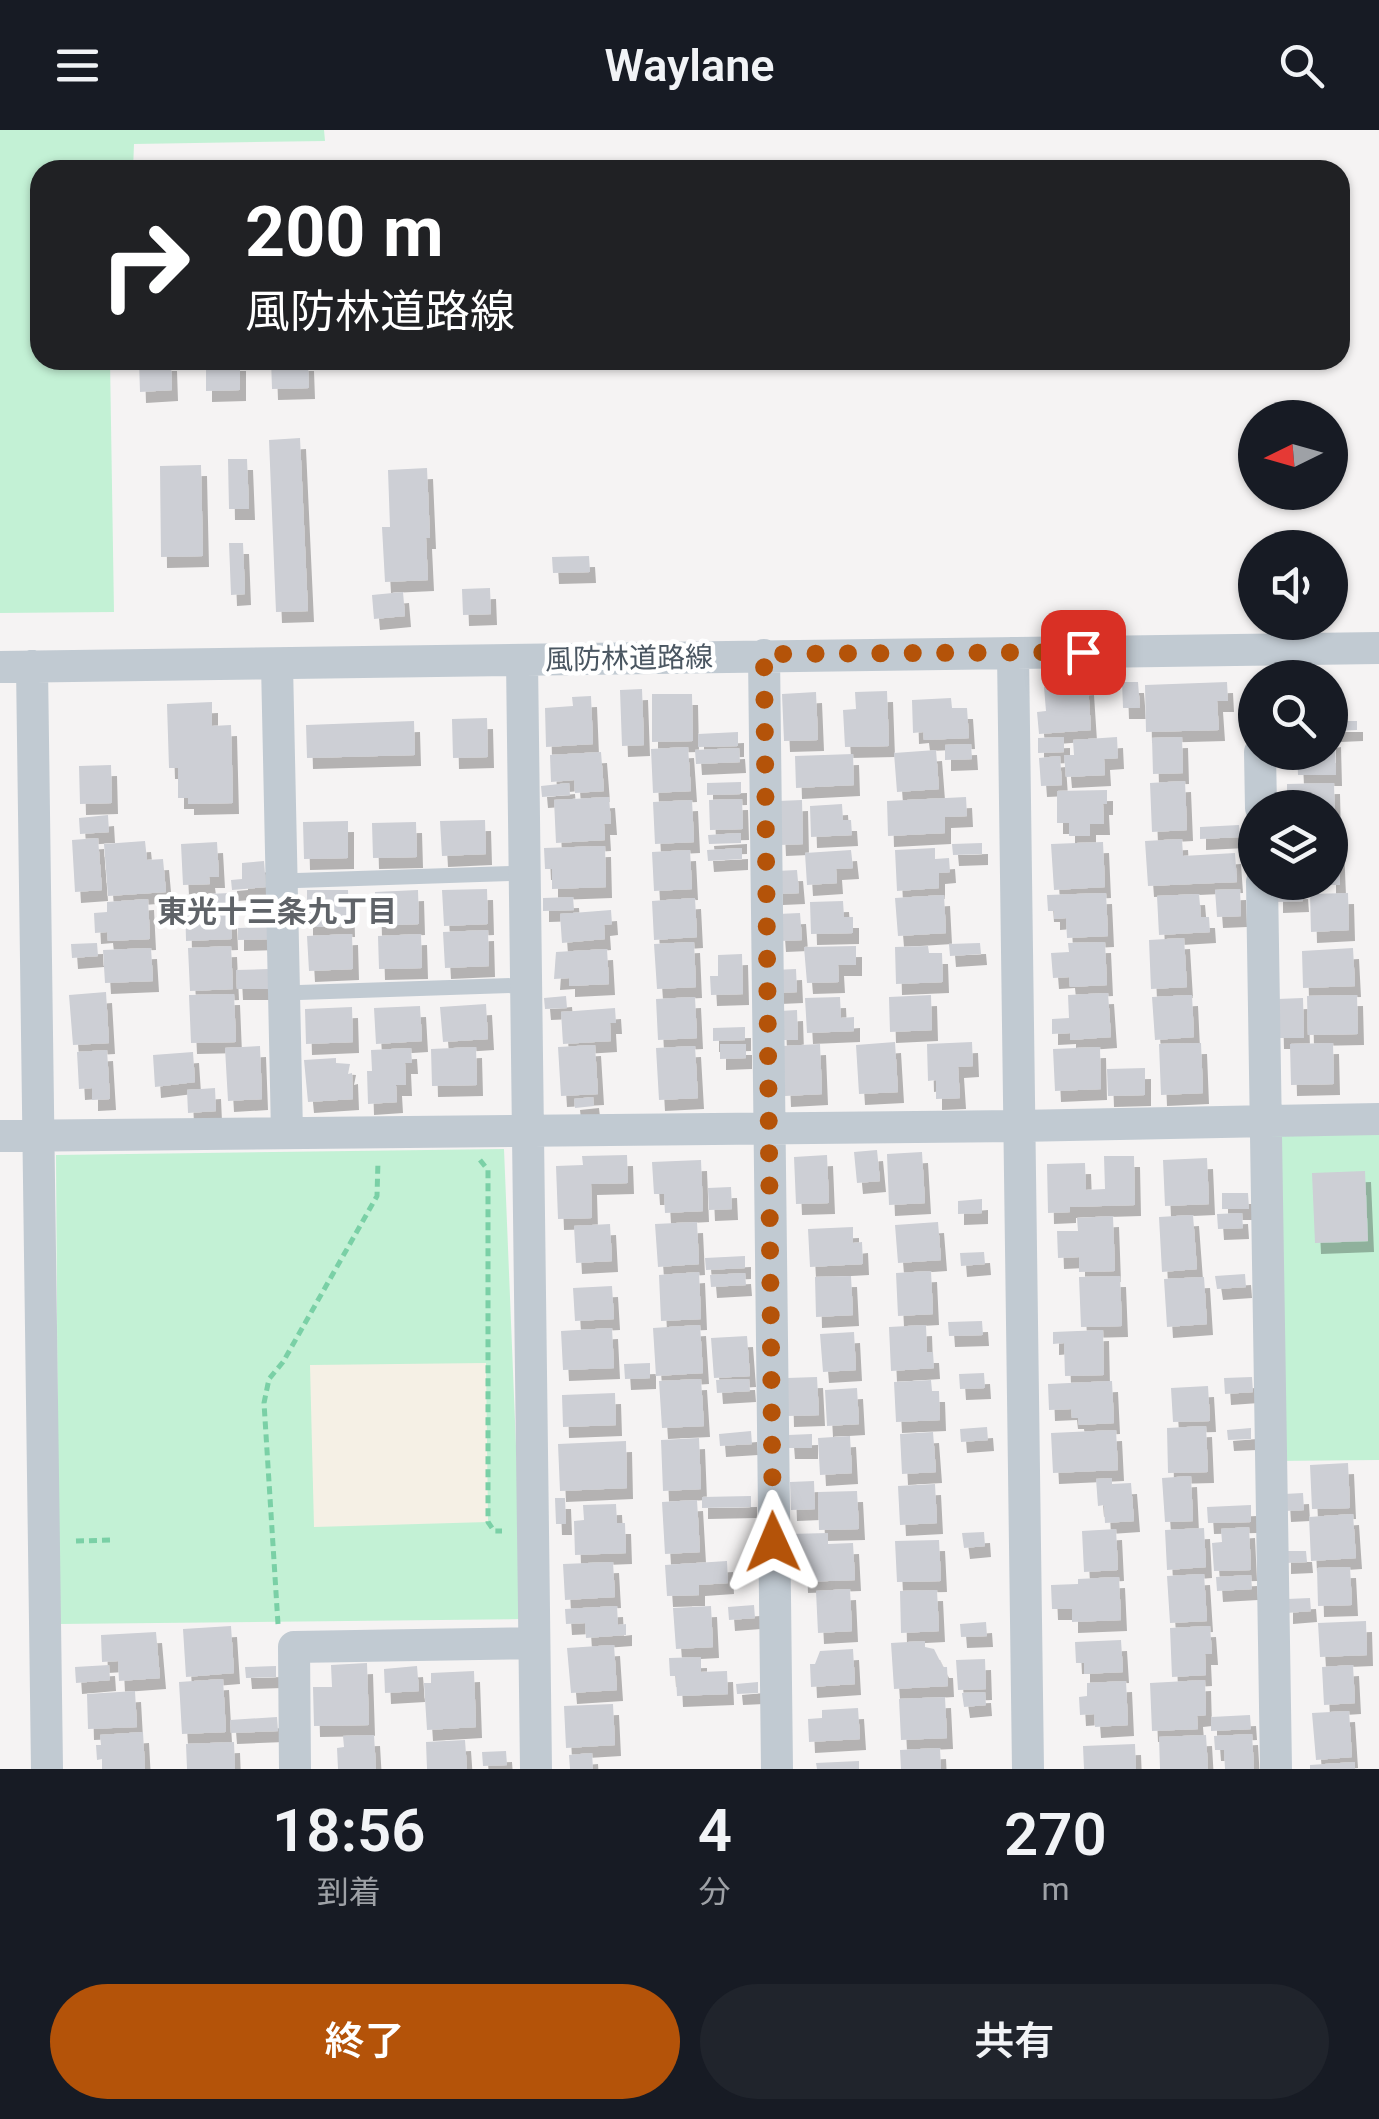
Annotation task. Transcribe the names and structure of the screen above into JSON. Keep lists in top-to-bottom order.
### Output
{
  "streets": {
    "street": ["風防林道路線"]
  },
  "districts": ["東光十三条九丁目"],
  "north": "left",
  "page": {
    "header": "Waylane",
    "turn": ["200 m", "風防林道路線"],
    "eta": [
      "18:56",
      "到着",
      "4",
      "分",
      "270",
      "m"
    ],
    "buttons": ["終了", "共有"]
  }
}
